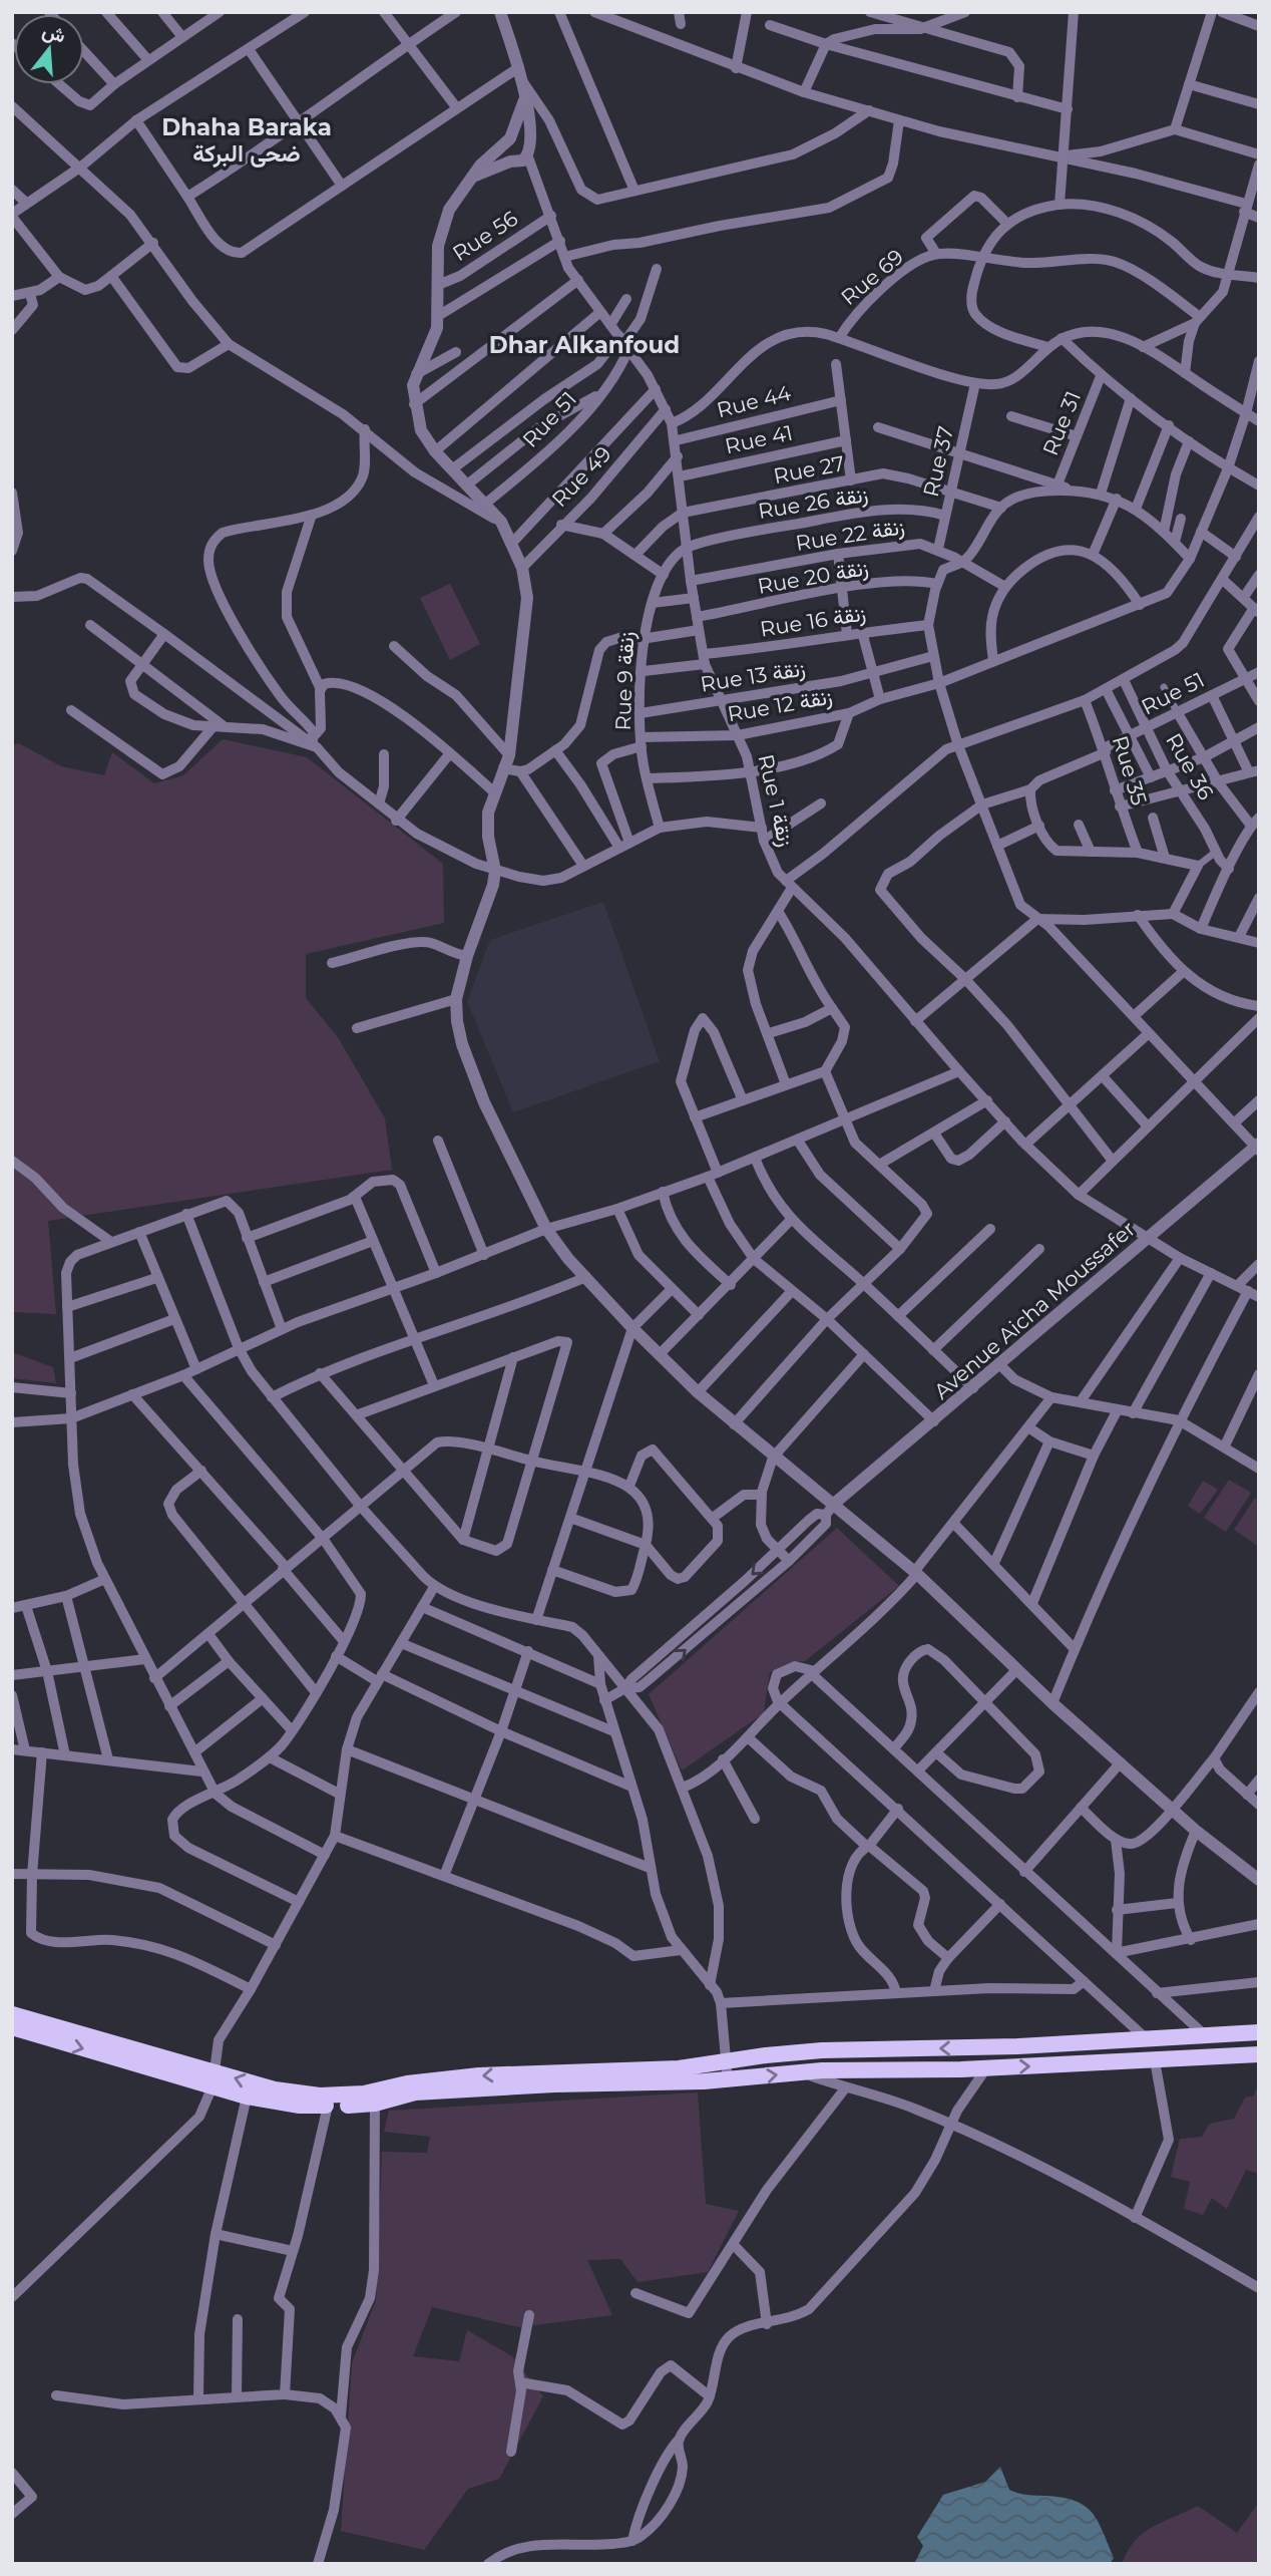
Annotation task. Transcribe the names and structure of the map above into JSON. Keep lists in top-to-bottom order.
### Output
{
  "streets": {
    "street": [
      "Rue 56",
      "Rue 69",
      "Rue 44",
      "Rue 51",
      "Rue 31",
      "Rue 41",
      "Rue 37",
      "Rue 27",
      "Rue 49",
      "Rue 26 زنقة",
      "Rue 22 زنقة",
      "Rue 20 زنقة",
      "Rue 16 زنقة",
      "Rue 13 زنقة",
      "Rue 9 زنقة",
      "Rue 12 زنقة",
      "Rue 36",
      "Rue 35",
      "Rue 1 زنقة",
      "Avenue Aicha Moussafer"
    ]
  },
  "crossings": [
    ["Rue 56", "Rue 1 زنقة"],
    ["Rue 44", "Rue 1 زنقة"],
    ["Rue 51", "Rue 36"],
    ["Rue 51", "Rue 35"],
    ["Rue 51", "Rue 1 زنقة"],
    ["Rue 41", "Rue 1 زنقة"],
    ["Rue 37", "Rue 27"],
    ["Rue 37", "Rue 26 زنقة"],
    ["Rue 37", "Rue 22 زنقة"],
    ["Rue 27", "Rue 1 زنقة"],
    ["Rue 49", "Rue 1 زنقة"],
    ["Rue 26 زنقة", "Rue 9 زنقة"],
    ["Rue 26 زنقة", "Rue 1 زنقة"],
    ["Rue 22 زنقة", "Rue 1 زنقة"],
    ["Rue 20 زنقة", "Rue 1 زنقة"],
    ["Rue 16 زنقة", "Rue 9 زنقة"],
    ["Rue 16 زنقة", "Rue 1 زنقة"],
    ["Rue 13 زنقة", "Rue 9 زنقة"],
    ["Rue 13 زنقة", "Rue 1 زنقة"],
    ["Rue 9 زنقة", "Rue 12 زنقة"],
    ["Rue 9 زنقة", "Rue 1 زنقة"],
    ["Rue 12 زنقة", "Rue 1 زنقة"],
    ["Rue 1 زنقة", "Avenue Aicha Moussafer"]
  ],
  "districts": ["Dhaha Baraka ضحى البركة", "Dhar Alkanfoud"],
  "north": "top"
}
